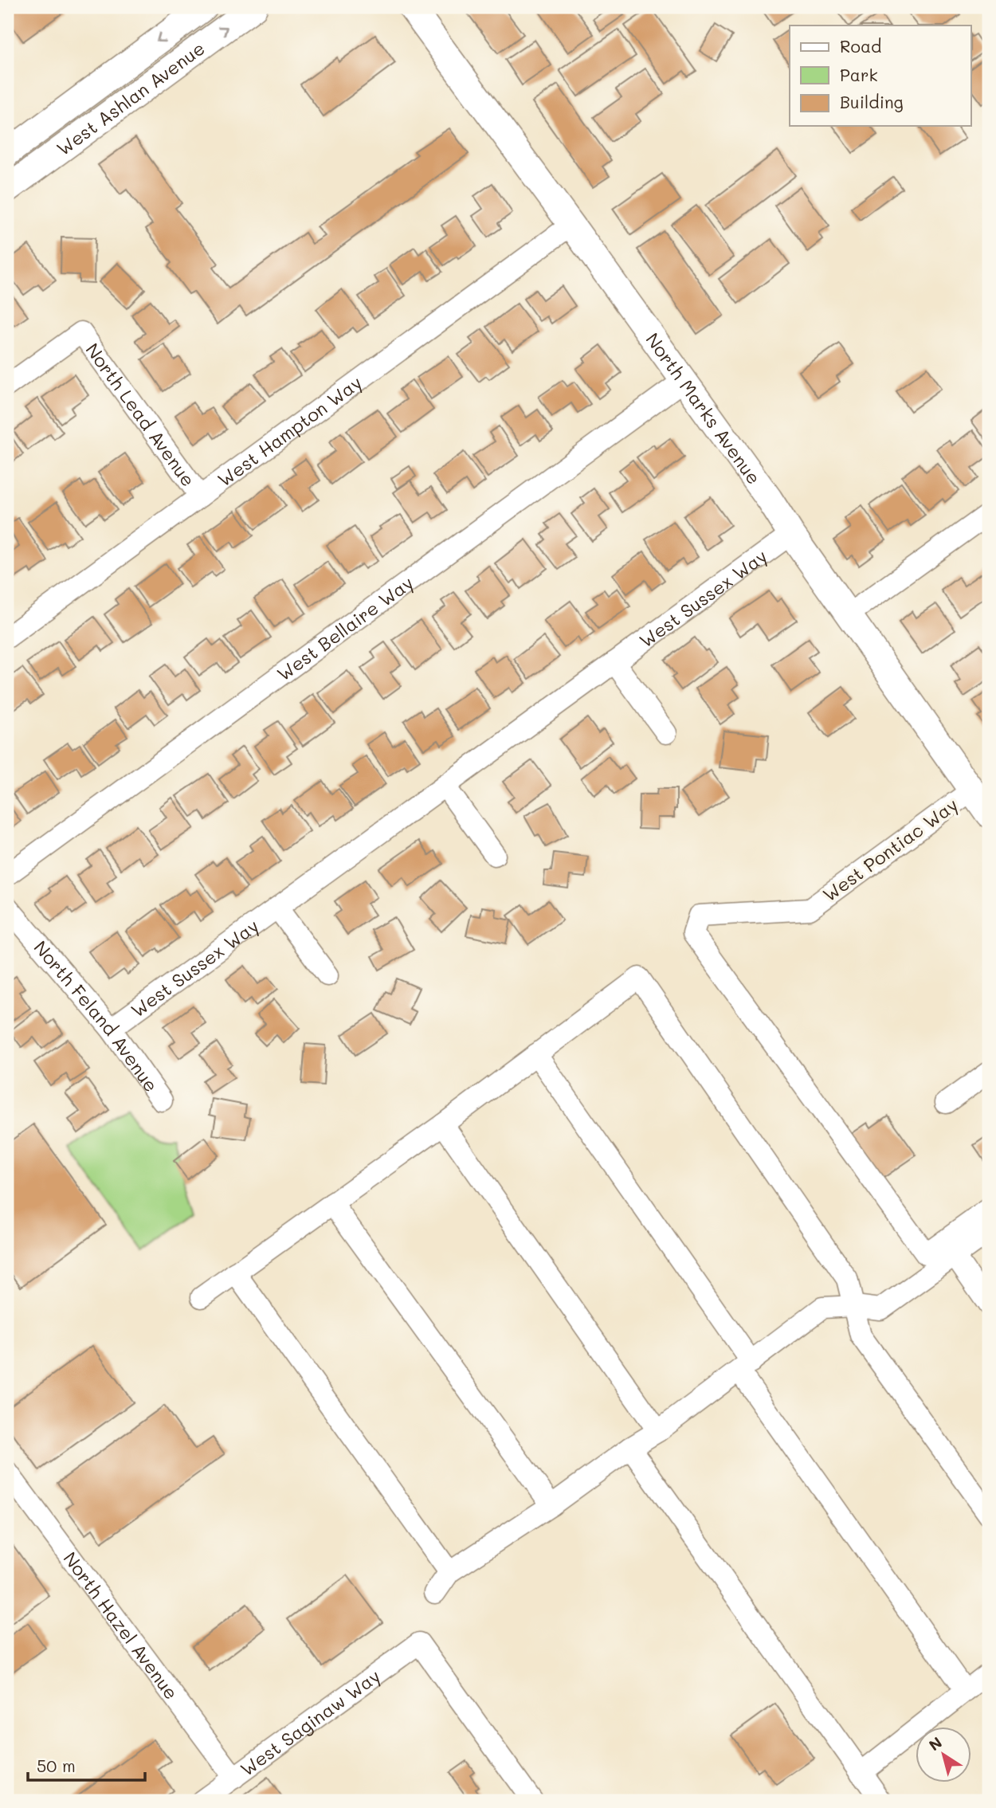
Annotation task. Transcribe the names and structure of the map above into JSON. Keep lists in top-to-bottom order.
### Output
{
  "streets": {
    "main road": ["West Ashlan Avenue", "North Marks Avenue"],
    "street": [
      "North Lead Avenue",
      "West Hampton Way",
      "West Sussex Way",
      "West Bellaire Way",
      "West Pontiac Way",
      "North Feland Avenue",
      "North Hazel Avenue",
      "West Saginaw Way"
    ]
  },
  "crossings": [
    ["North Marks Avenue", "West Hampton Way"],
    ["North Marks Avenue", "West Sussex Way"],
    ["North Marks Avenue", "West Bellaire Way"],
    ["North Marks Avenue", "West Pontiac Way"],
    ["North Lead Avenue", "West Hampton Way"],
    ["West Sussex Way", "North Feland Avenue"],
    ["North Hazel Avenue", "West Saginaw Way"]
  ],
  "legend": ["Road", "Park", "Building"],
  "scale_bar": "50 m",
  "north": "top left"
}
